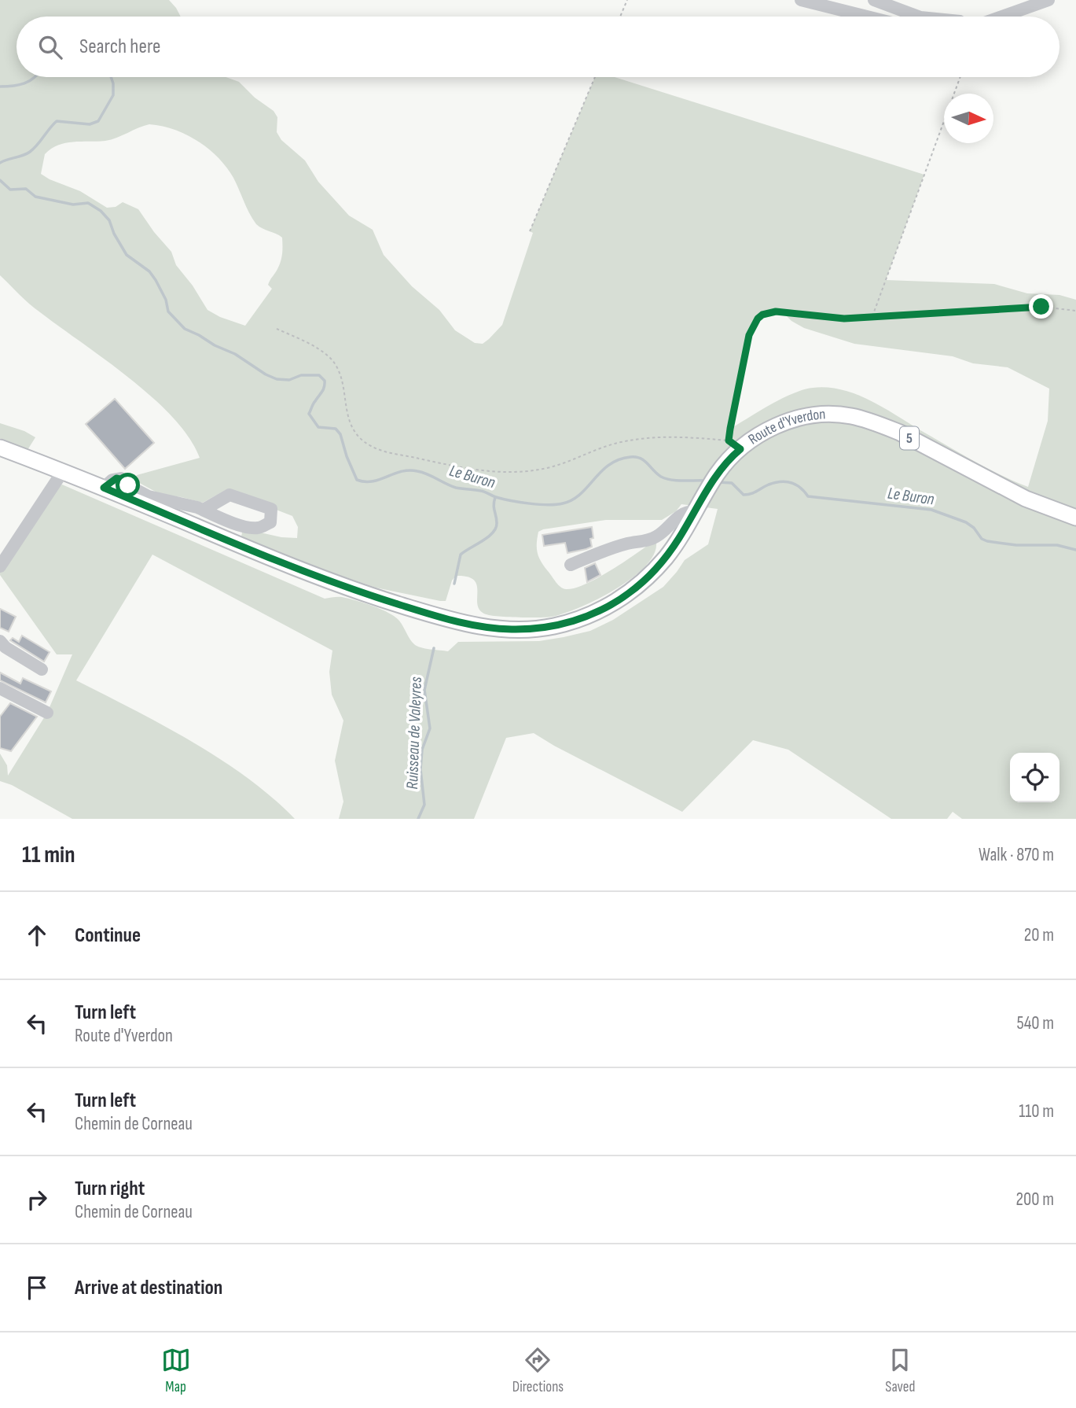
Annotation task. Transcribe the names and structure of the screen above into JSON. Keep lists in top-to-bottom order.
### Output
{
  "streets": {
    "main road": ["Route d'Yverdon", "5"]
  },
  "water": ["Le Buron", "Ruisseau de Valeyres"],
  "north": "right",
  "page": {
    "search": "Search here",
    "heading": ["11 min", "Walk · 870 m"],
    "list": [
      ["Continue", "20 m"],
      ["Turn left", "Route d'Yverdon", "540 m"],
      ["Turn left", "Chemin de Corneau", "110 m"],
      ["Turn right", "Chemin de Corneau", "200 m"],
      "Arrive at destination"
    ],
    "nav": ["Map", "Directions", "Saved"]
  }
}
